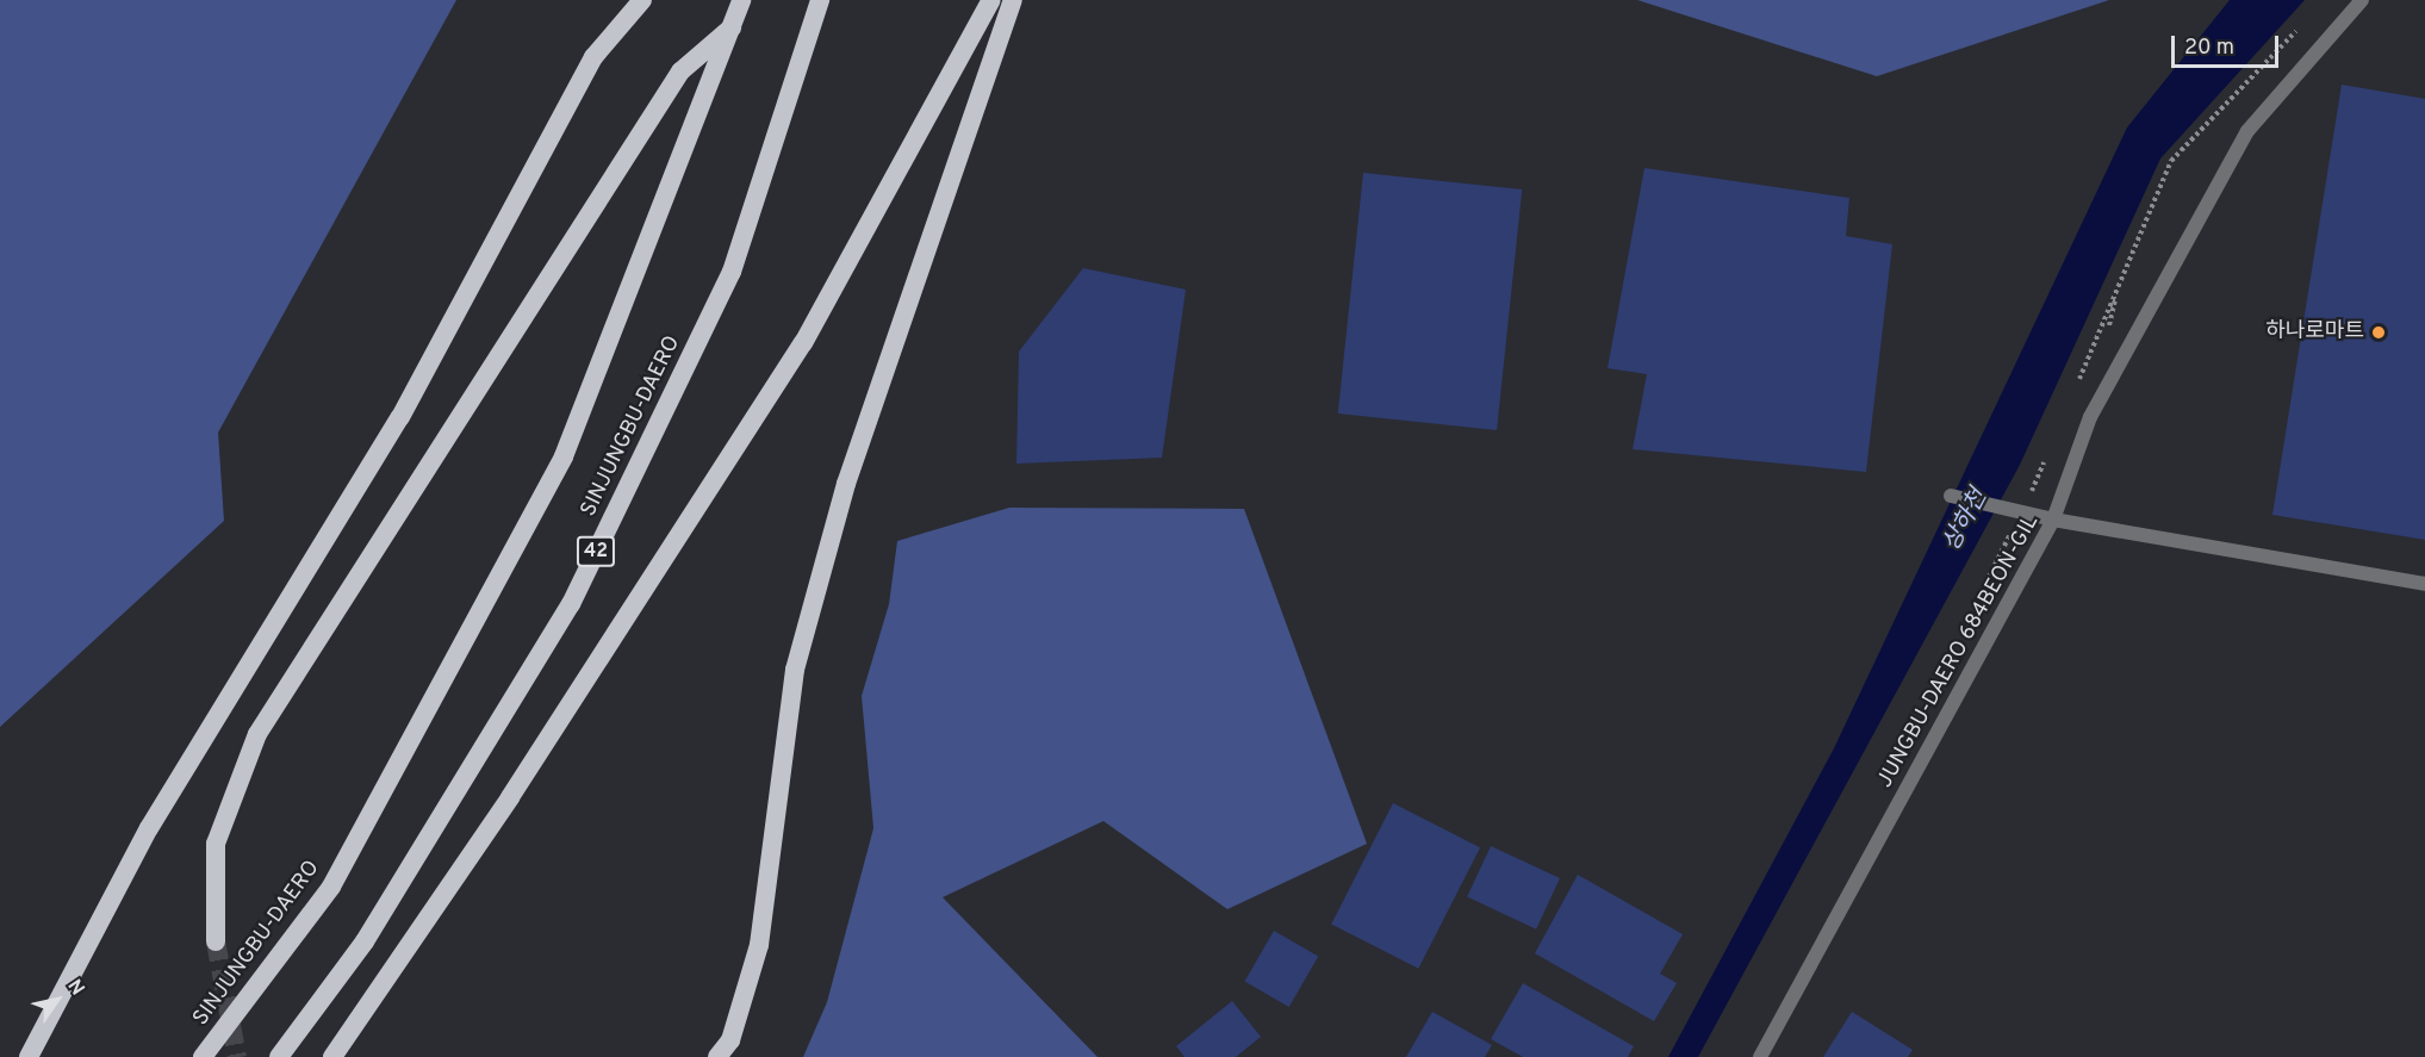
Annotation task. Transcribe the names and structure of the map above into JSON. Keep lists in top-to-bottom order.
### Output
{
  "streets": {
    "highway": ["SINJUNGBU-DAERO", "42"],
    "street": ["JUNGBU-DAERO 684BEON-GIL"]
  },
  "water": ["상하천"],
  "places": ["하나로마트"],
  "scale_bar": "20 m",
  "north": "top right"
}
